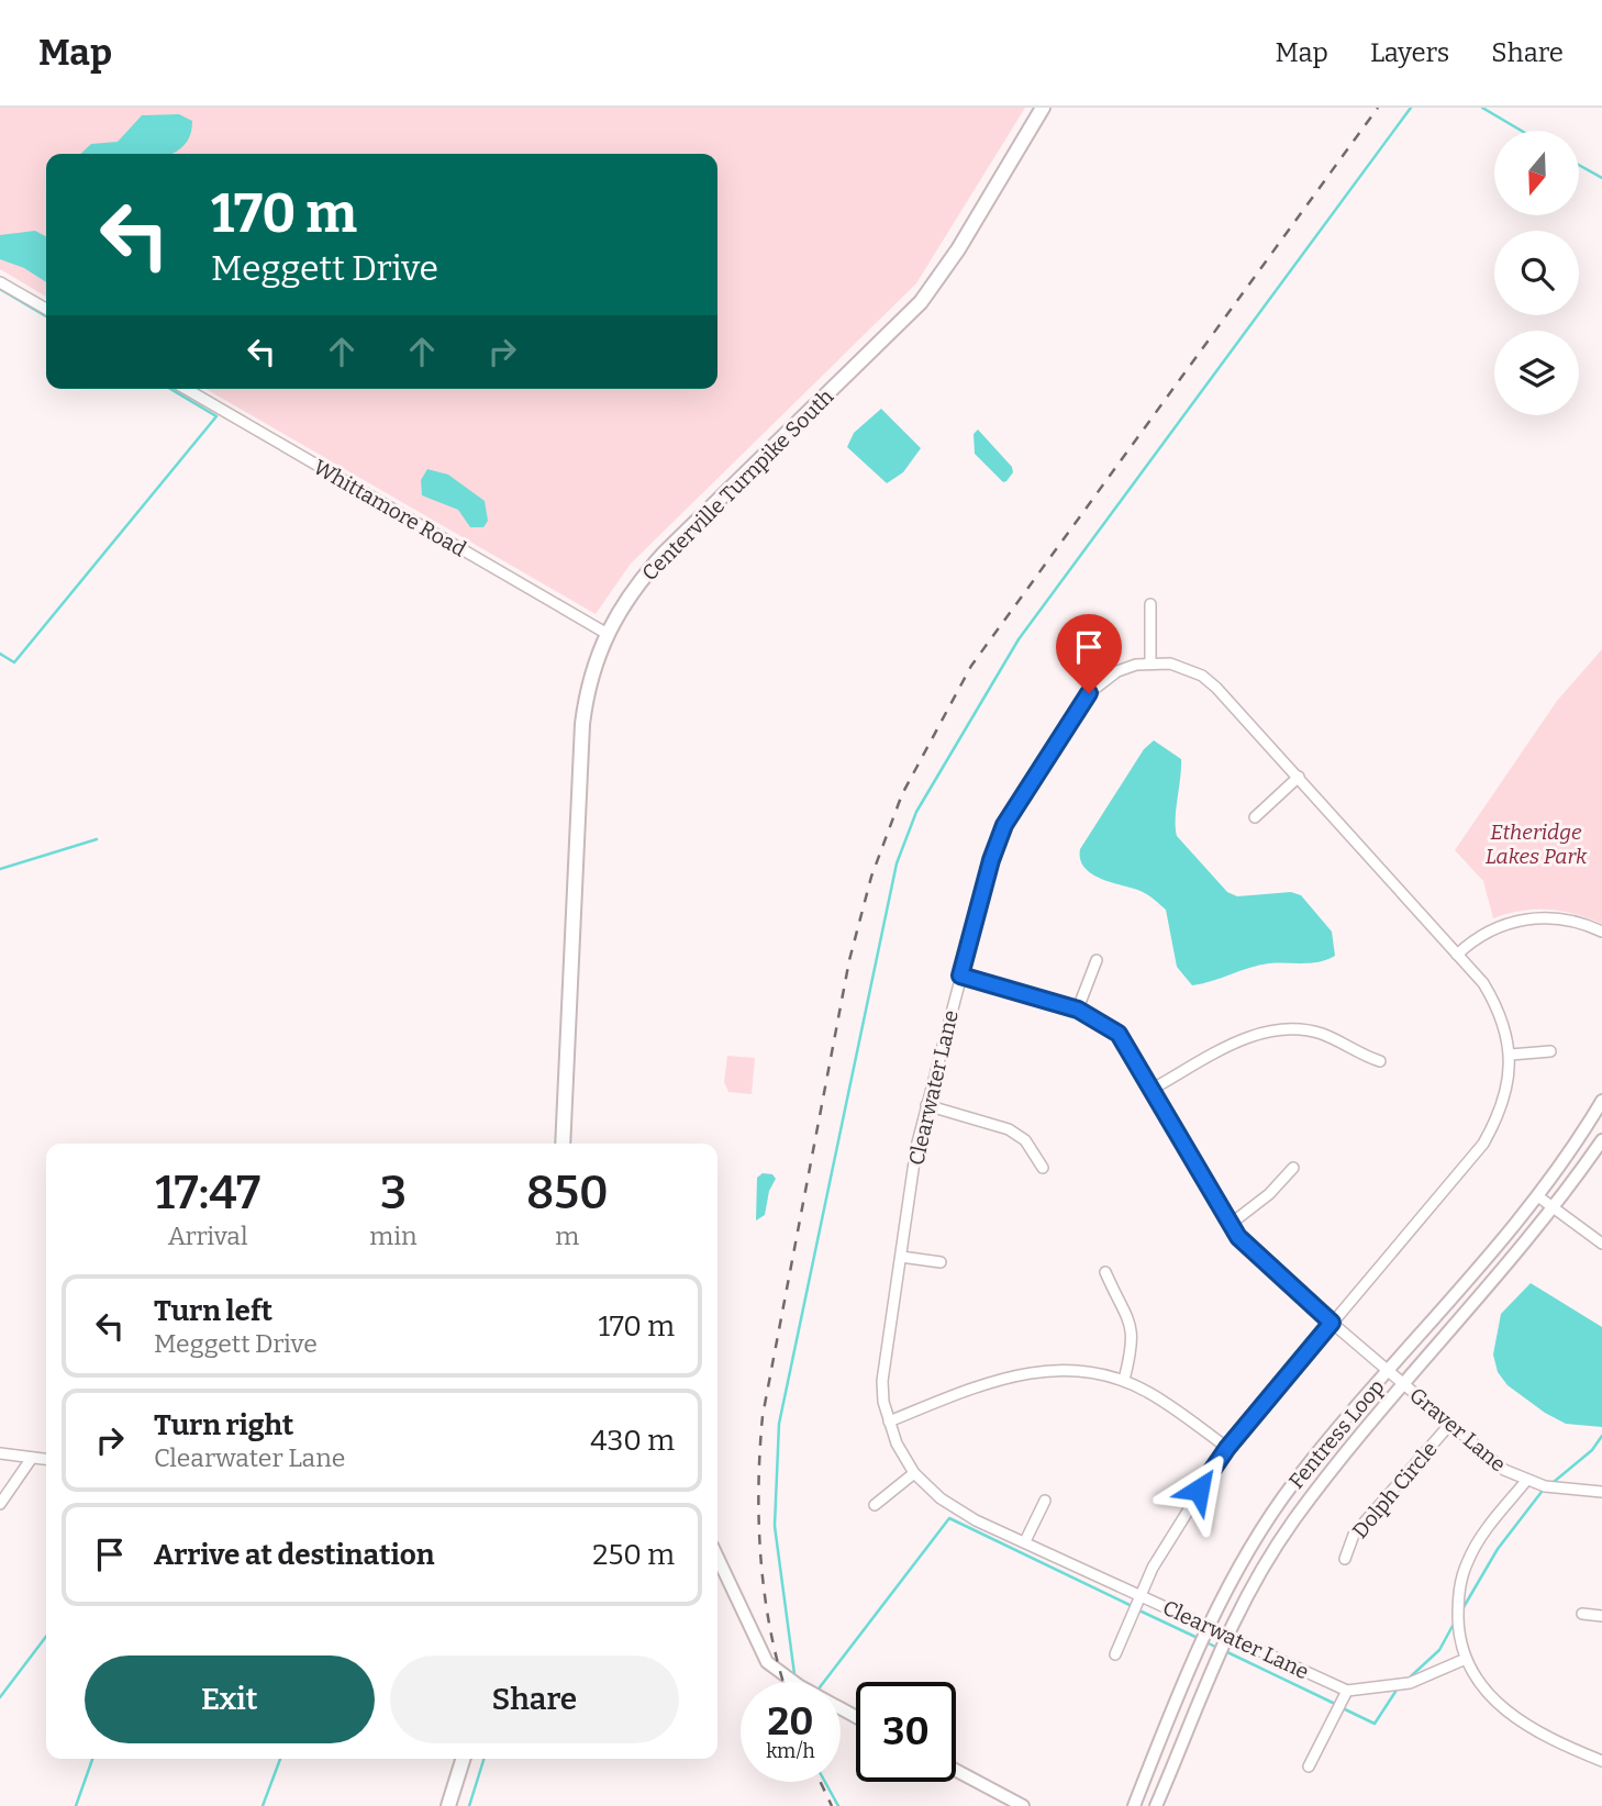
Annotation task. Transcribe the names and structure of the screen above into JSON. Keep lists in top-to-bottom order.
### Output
{
  "streets": {
    "main road": ["Centerville Turnpike South"],
    "street": [
      "Whittamore Road",
      "Clearwater Lane",
      "Graver Lane",
      "Fentress Loop",
      "Dolph Circle"
    ]
  },
  "crossings": [
    ["Centerville Turnpike South", "Whittamore Road"],
    ["Clearwater Lane", "Graver Lane"],
    ["Clearwater Lane", "Fentress Loop"],
    ["Graver Lane", "Fentress Loop"],
    ["Graver Lane", "Dolph Circle"]
  ],
  "parks": ["Etheridge Lakes Park"],
  "north": "bottom",
  "page": {
    "header": "Map",
    "nav": ["Map", "Layers", "Share"],
    "turn": ["170 m", "Meggett Drive"],
    "eta": [
      "17:47",
      "Arrival",
      "3",
      "min",
      "850",
      "m"
    ],
    "list": [
      {
        "name": "Turn left",
        "note": "Meggett Drive",
        "value": "170 m"
      },
      {
        "name": "Turn right",
        "note": "Clearwater Lane",
        "value": "430 m"
      },
      {
        "name": "Arrive at destination",
        "value": "250 m"
      }
    ],
    "buttons": ["Exit", "Share"],
    "speed": "20 km/h",
    "limit": "30"
  }
}
